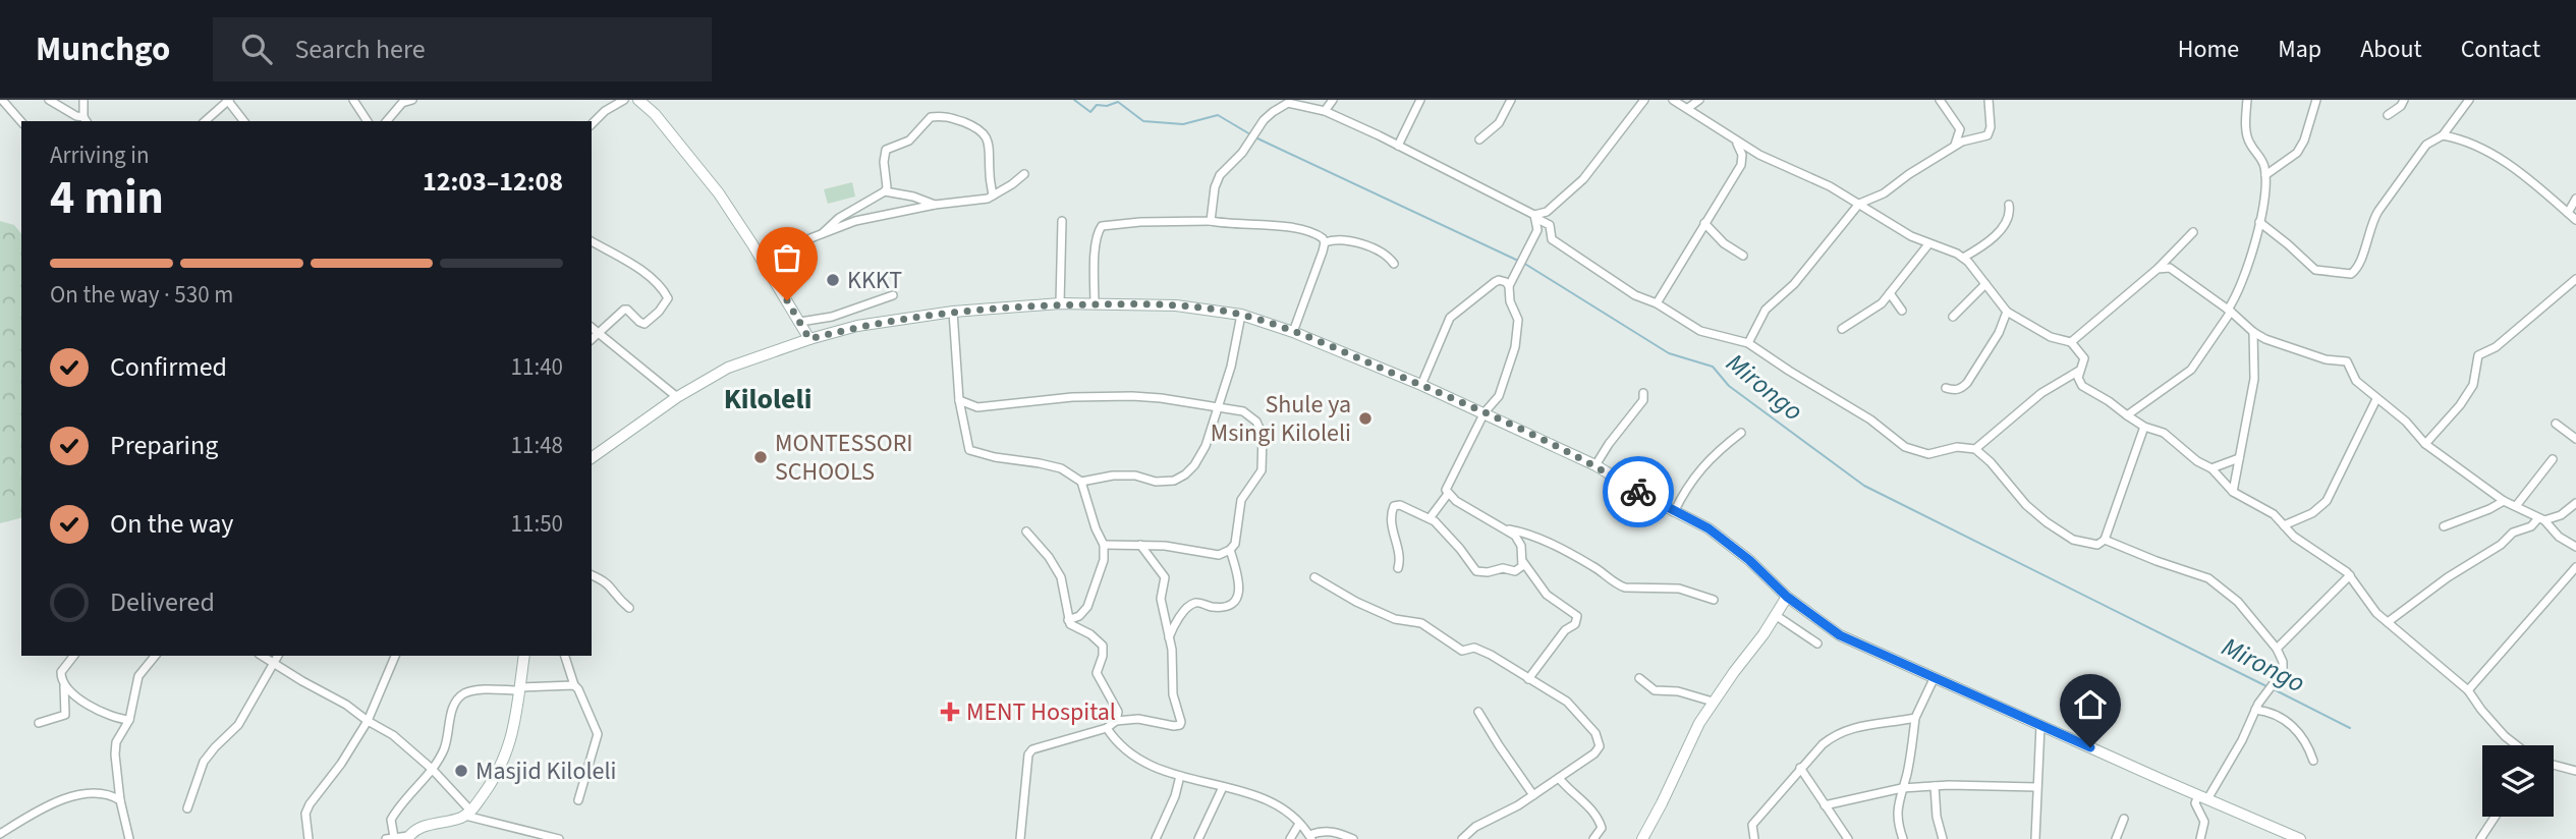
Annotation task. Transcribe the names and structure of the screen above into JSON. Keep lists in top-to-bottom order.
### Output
{
  "districts": ["Kiloleli"],
  "water": ["Mirongo"],
  "places": {
    "other": [
      "KKKT",
      "Shule ya Msingi Kiloleli",
      "MONTESSORI SCHOOLS",
      "Masjid Kiloleli"
    ],
    "health": ["MENT Hospital"]
  },
  "page": {
    "header": "Munchgo",
    "search": "Search here",
    "nav": [
      "Home",
      "Map",
      "About",
      "Contact"
    ],
    "heading": ["4 min", "Arriving in", "12:03–12:08"],
    "bar": "On the way · 530 m",
    "list": [
      ["Confirmed", "11:40"],
      ["Preparing", "11:48"],
      ["On the way", "11:50"],
      "Delivered"
    ]
  }
}
